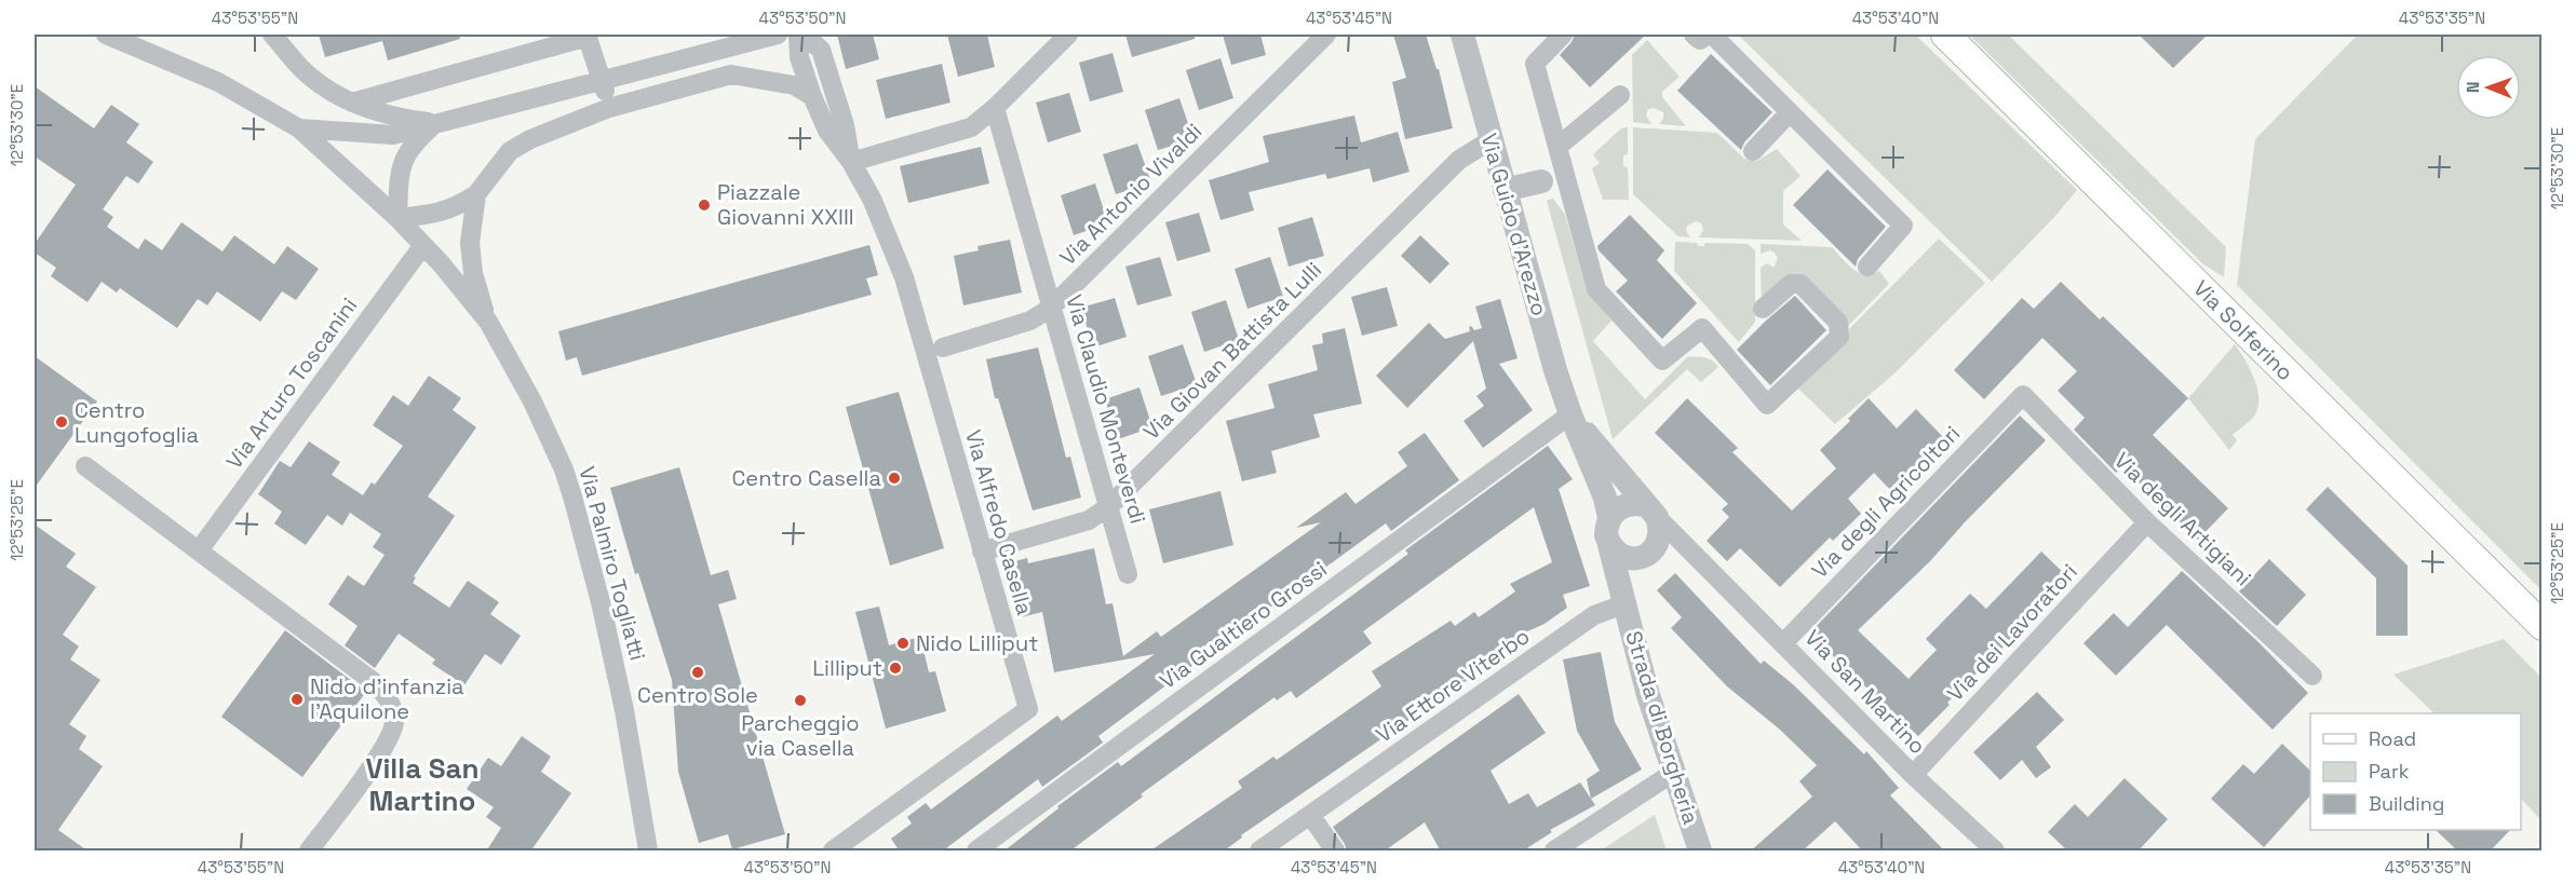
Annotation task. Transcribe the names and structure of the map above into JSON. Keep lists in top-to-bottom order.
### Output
{
  "streets": {
    "main road": ["Via Solferino"],
    "street": [
      "Via Antonio Vivaldi",
      "Via Guido d'Arezzo",
      "Via Giovan Battista Lulli",
      "Via Arturo Toscanini",
      "Via Claudio Monteverdi",
      "Via degli Agricoltori",
      "Via degli Artigiani",
      "Via Alfredo Casella",
      "Via Palmiro Togliatti",
      "Via Gualtiero Grossi",
      "Via dei Lavoratori",
      "Via Ettore Viterbo",
      "Via San Martino",
      "Strada di Borgheria"
    ]
  },
  "crossings": [
    ["Via Antonio Vivaldi", "Via Claudio Monteverdi"],
    ["Via Guido d'Arezzo", "Via Giovan Battista Lulli"],
    ["Via Guido d'Arezzo", "Via Gualtiero Grossi"],
    ["Via Guido d'Arezzo", "Strada di Borgheria"],
    ["Via Giovan Battista Lulli", "Via Claudio Monteverdi"],
    ["Via Giovan Battista Lulli", "Via Alfredo Casella"],
    ["Via Arturo Toscanini", "Via Palmiro Togliatti"],
    ["Via degli Agricoltori", "Via degli Artigiani"],
    ["Via degli Agricoltori", "Via San Martino"],
    ["Via degli Artigiani", "Via dei Lavoratori"],
    ["Via Gualtiero Grossi", "Strada di Borgheria"],
    ["Via dei Lavoratori", "Via San Martino"],
    ["Via Ettore Viterbo", "Strada di Borgheria"],
    ["Via San Martino", "Strada di Borgheria"]
  ],
  "districts": ["Villa San Martino"],
  "places": [
    "Piazzale Giovanni XXIII",
    "Centro Lungofoglia",
    "Centro Casella",
    "Nido Lilliput",
    "Lilliput",
    "Centro Sole",
    "Nido d'infanzia l'Aquilone",
    "Parcheggio via Casella"
  ],
  "legend": ["Road", "Park", "Building"],
  "north": "left",
  "coordinates": [
    "43°53'55\"N",
    "43°53'50\"N",
    "43°53'45\"N",
    "43°53'40\"N",
    "43°53'35\"N",
    "12°53'30\"E",
    "12°53'25\"E"
  ]
}
